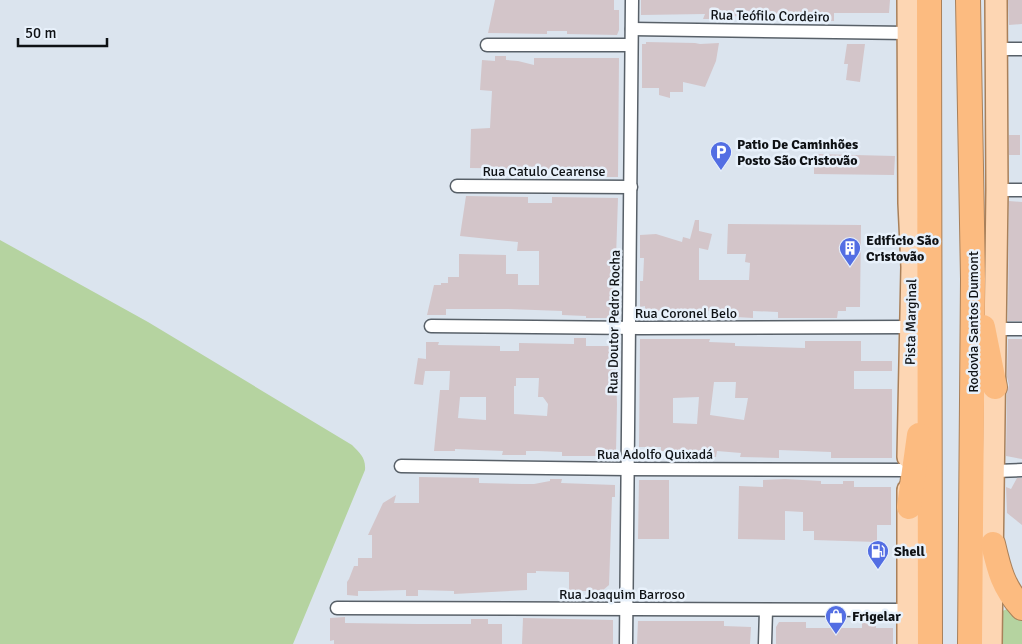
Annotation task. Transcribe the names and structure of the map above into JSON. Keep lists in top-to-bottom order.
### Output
{
  "streets": {
    "highway": ["Rodovia Santos Dumont"],
    "main road": ["Pista Marginal"],
    "street": [
      "Rua Teófilo Cordeiro",
      "Rua Catulo Cearense",
      "Rua Coronel Belo",
      "Rua Doutor Pedro Rocha",
      "Rua Adolfo Quixadá",
      "Rua Joaquim Barroso"
    ]
  },
  "crossings": [
    ["Rua Teófilo Cordeiro", "Rua Doutor Pedro Rocha"],
    ["Rua Teófilo Cordeiro", "Pista Marginal"],
    ["Rua Catulo Cearense", "Rua Doutor Pedro Rocha"],
    ["Rua Coronel Belo", "Rua Doutor Pedro Rocha"],
    ["Rua Coronel Belo", "Pista Marginal"],
    ["Rua Doutor Pedro Rocha", "Rua Adolfo Quixadá"],
    ["Rua Doutor Pedro Rocha", "Rua Joaquim Barroso"],
    ["Pista Marginal", "Rua Adolfo Quixadá"],
    ["Pista Marginal", "Rua Joaquim Barroso"]
  ],
  "places": {
    "parking": ["Patio De Caminhões Posto São Cristovão"],
    "building": ["Edifício São Cristovão"],
    "fuel station": ["Shell"],
    "shop": ["Frigelar"]
  },
  "scale_bar": "50 m"
}
